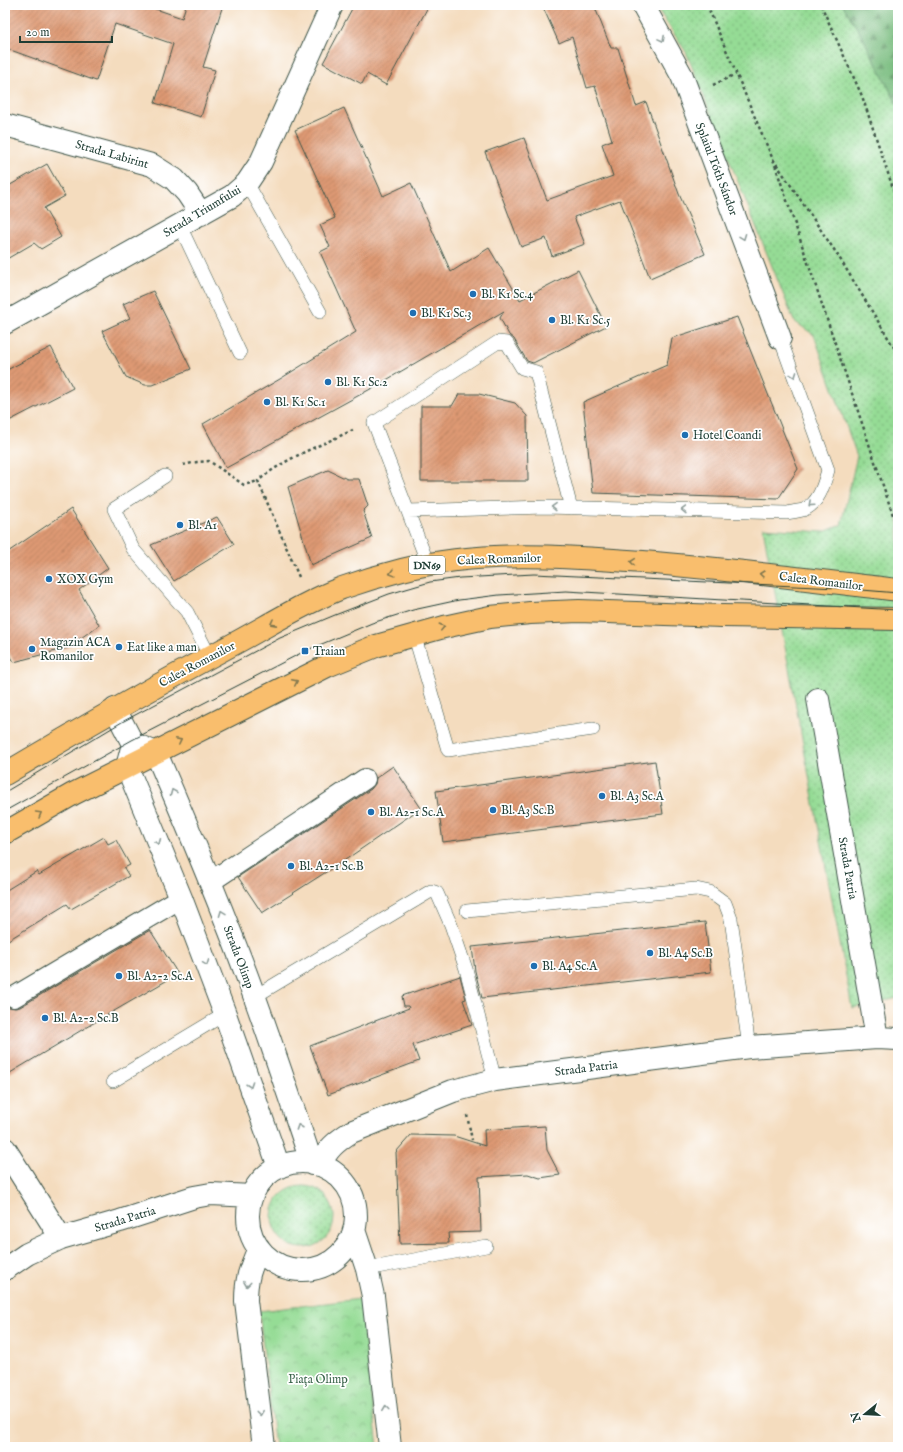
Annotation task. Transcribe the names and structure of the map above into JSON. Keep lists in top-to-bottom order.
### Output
{
  "streets": {
    "main road": ["Calea Romanilor", "DN69"],
    "street": [
      "Strada Labirint",
      "Splaiul Tóth Sándor",
      "Strada Triumfului",
      "Strada Patria",
      "Strada Olimp"
    ]
  },
  "crossings": [
    ["Strada Labirint", "Strada Triumfului"],
    ["Strada Patria", "Strada Olimp"]
  ],
  "one_way": ["Splaiul Tóth Sándor"],
  "parks": ["Piața Olimp"],
  "places": {
    "other": [
      "Bl. K1 Sc.4",
      "Bl. K1 Sc.3",
      "Bl. K1 Sc.5",
      "Bl. K1 Sc.2",
      "Bl. K1 Sc.1",
      "Hotel Coandi",
      "Bl. A1",
      "XOX Gym",
      "Eat like a man",
      "Magazin ACA Romanilor",
      "Bl. A3 Sc.A",
      "Bl. A3 Sc.B",
      "Bl. A2-1 Sc.A",
      "Bl. A2-1 Sc.B",
      "Bl. A4 Sc.B",
      "Bl. A4 Sc.A",
      "Bl. A2-2 Sc.A",
      "Bl. A2-2 Sc.B"
    ],
    "transit": ["Traian"]
  },
  "scale_bar": "20 m",
  "north": "left"
}
